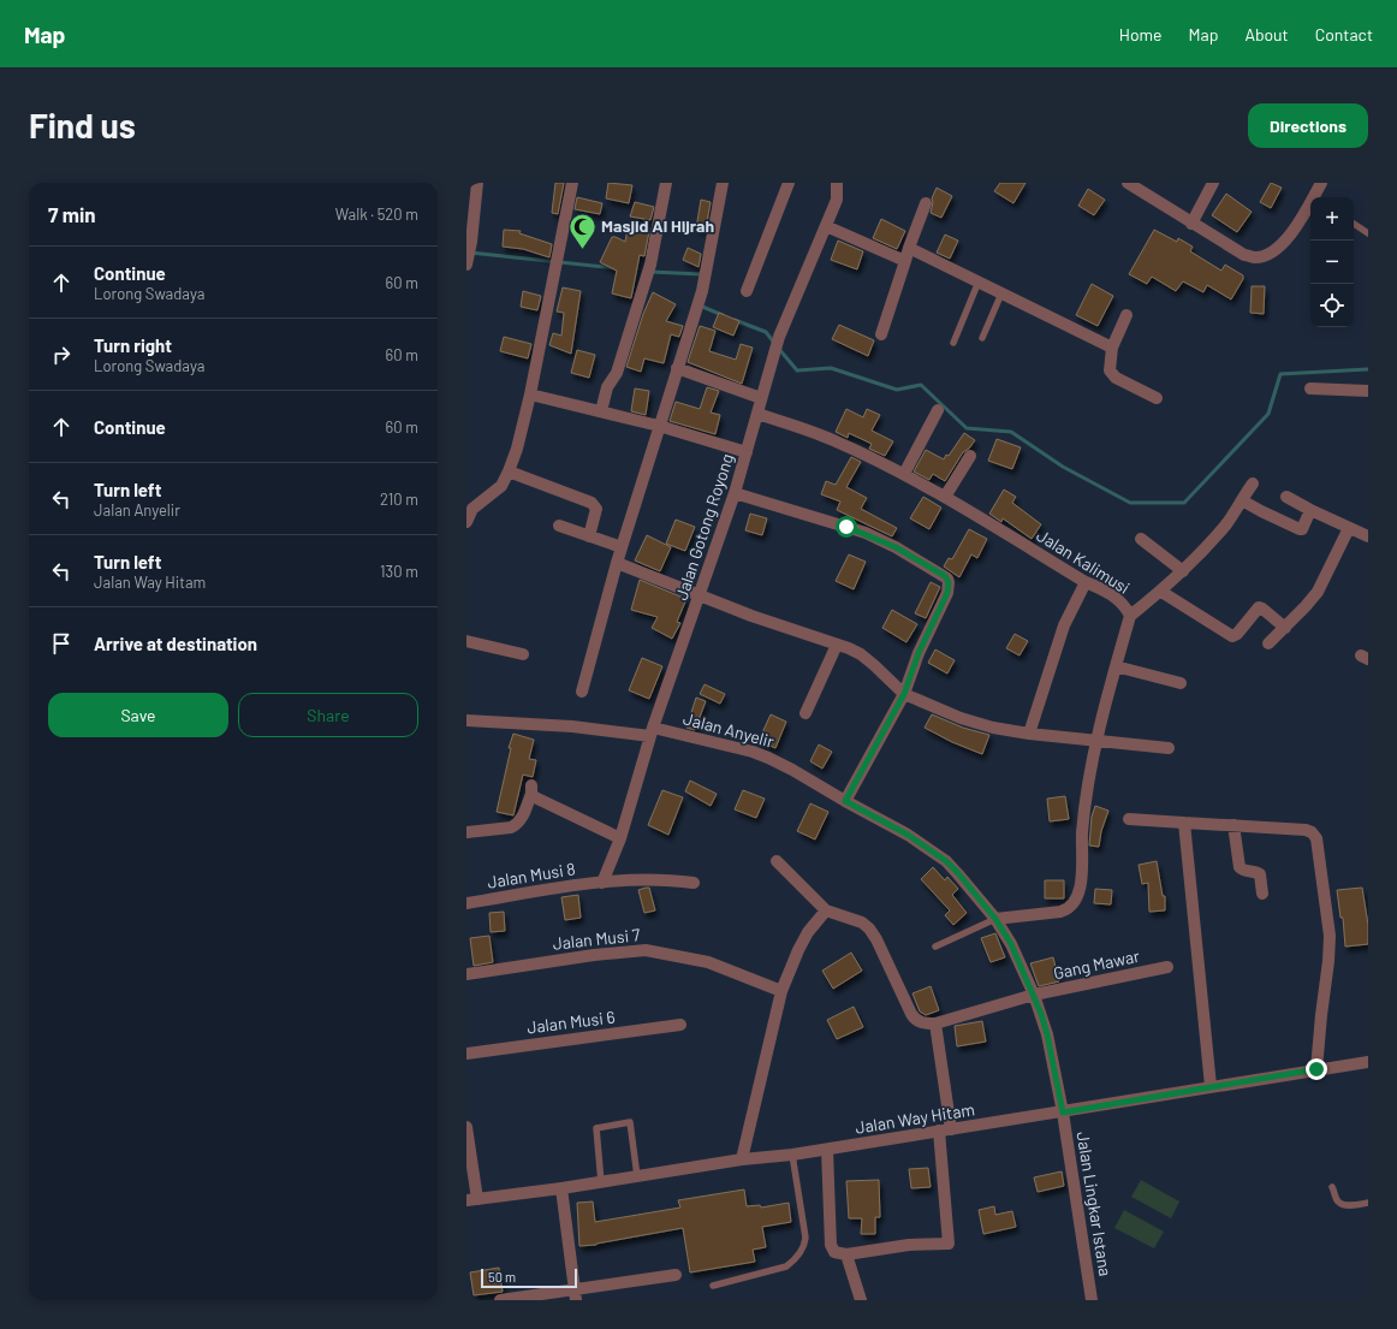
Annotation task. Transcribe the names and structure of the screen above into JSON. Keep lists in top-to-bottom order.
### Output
{
  "streets": {
    "street": [
      "Jalan Gotong Royong",
      "Jalan Kalimusi",
      "Jalan Anyelir",
      "Jalan Musi 8",
      "Jalan Musi 7",
      "Gang Mawar",
      "Jalan Musi 6",
      "Jalan Way Hitam",
      "Jalan Lingkar Istana"
    ]
  },
  "crossings": [
    ["Jalan Gotong Royong", "Jalan Kalimusi"],
    ["Jalan Gotong Royong", "Jalan Anyelir"],
    ["Jalan Gotong Royong", "Jalan Musi 8"],
    ["Jalan Kalimusi", "Jalan Anyelir"],
    ["Jalan Anyelir", "Gang Mawar"],
    ["Jalan Anyelir", "Jalan Way Hitam"],
    ["Jalan Anyelir", "Jalan Lingkar Istana"],
    ["Jalan Way Hitam", "Jalan Lingkar Istana"]
  ],
  "places": {
    "mosque": ["Masjid Al Hijrah"]
  },
  "scale_bar": "50 m",
  "page": {
    "header": "Map",
    "nav": [
      "Home",
      "Map",
      "About",
      "Contact"
    ],
    "buttons": [
      "Directions",
      ["Save", "Share"]
    ],
    "title": "Find us",
    "heading": ["7 min", "Walk · 520 m"],
    "map_buttons": ["+", "−"],
    "list": [
      ["Continue", "Lorong Swadaya", "60 m"],
      ["Turn right", "Lorong Swadaya", "60 m"],
      ["Continue", "60 m"],
      ["Turn left", "Jalan Anyelir", "210 m"],
      ["Turn left", "Jalan Way Hitam", "130 m"],
      "Arrive at destination"
    ],
    "scale": "50 m"
  }
}
